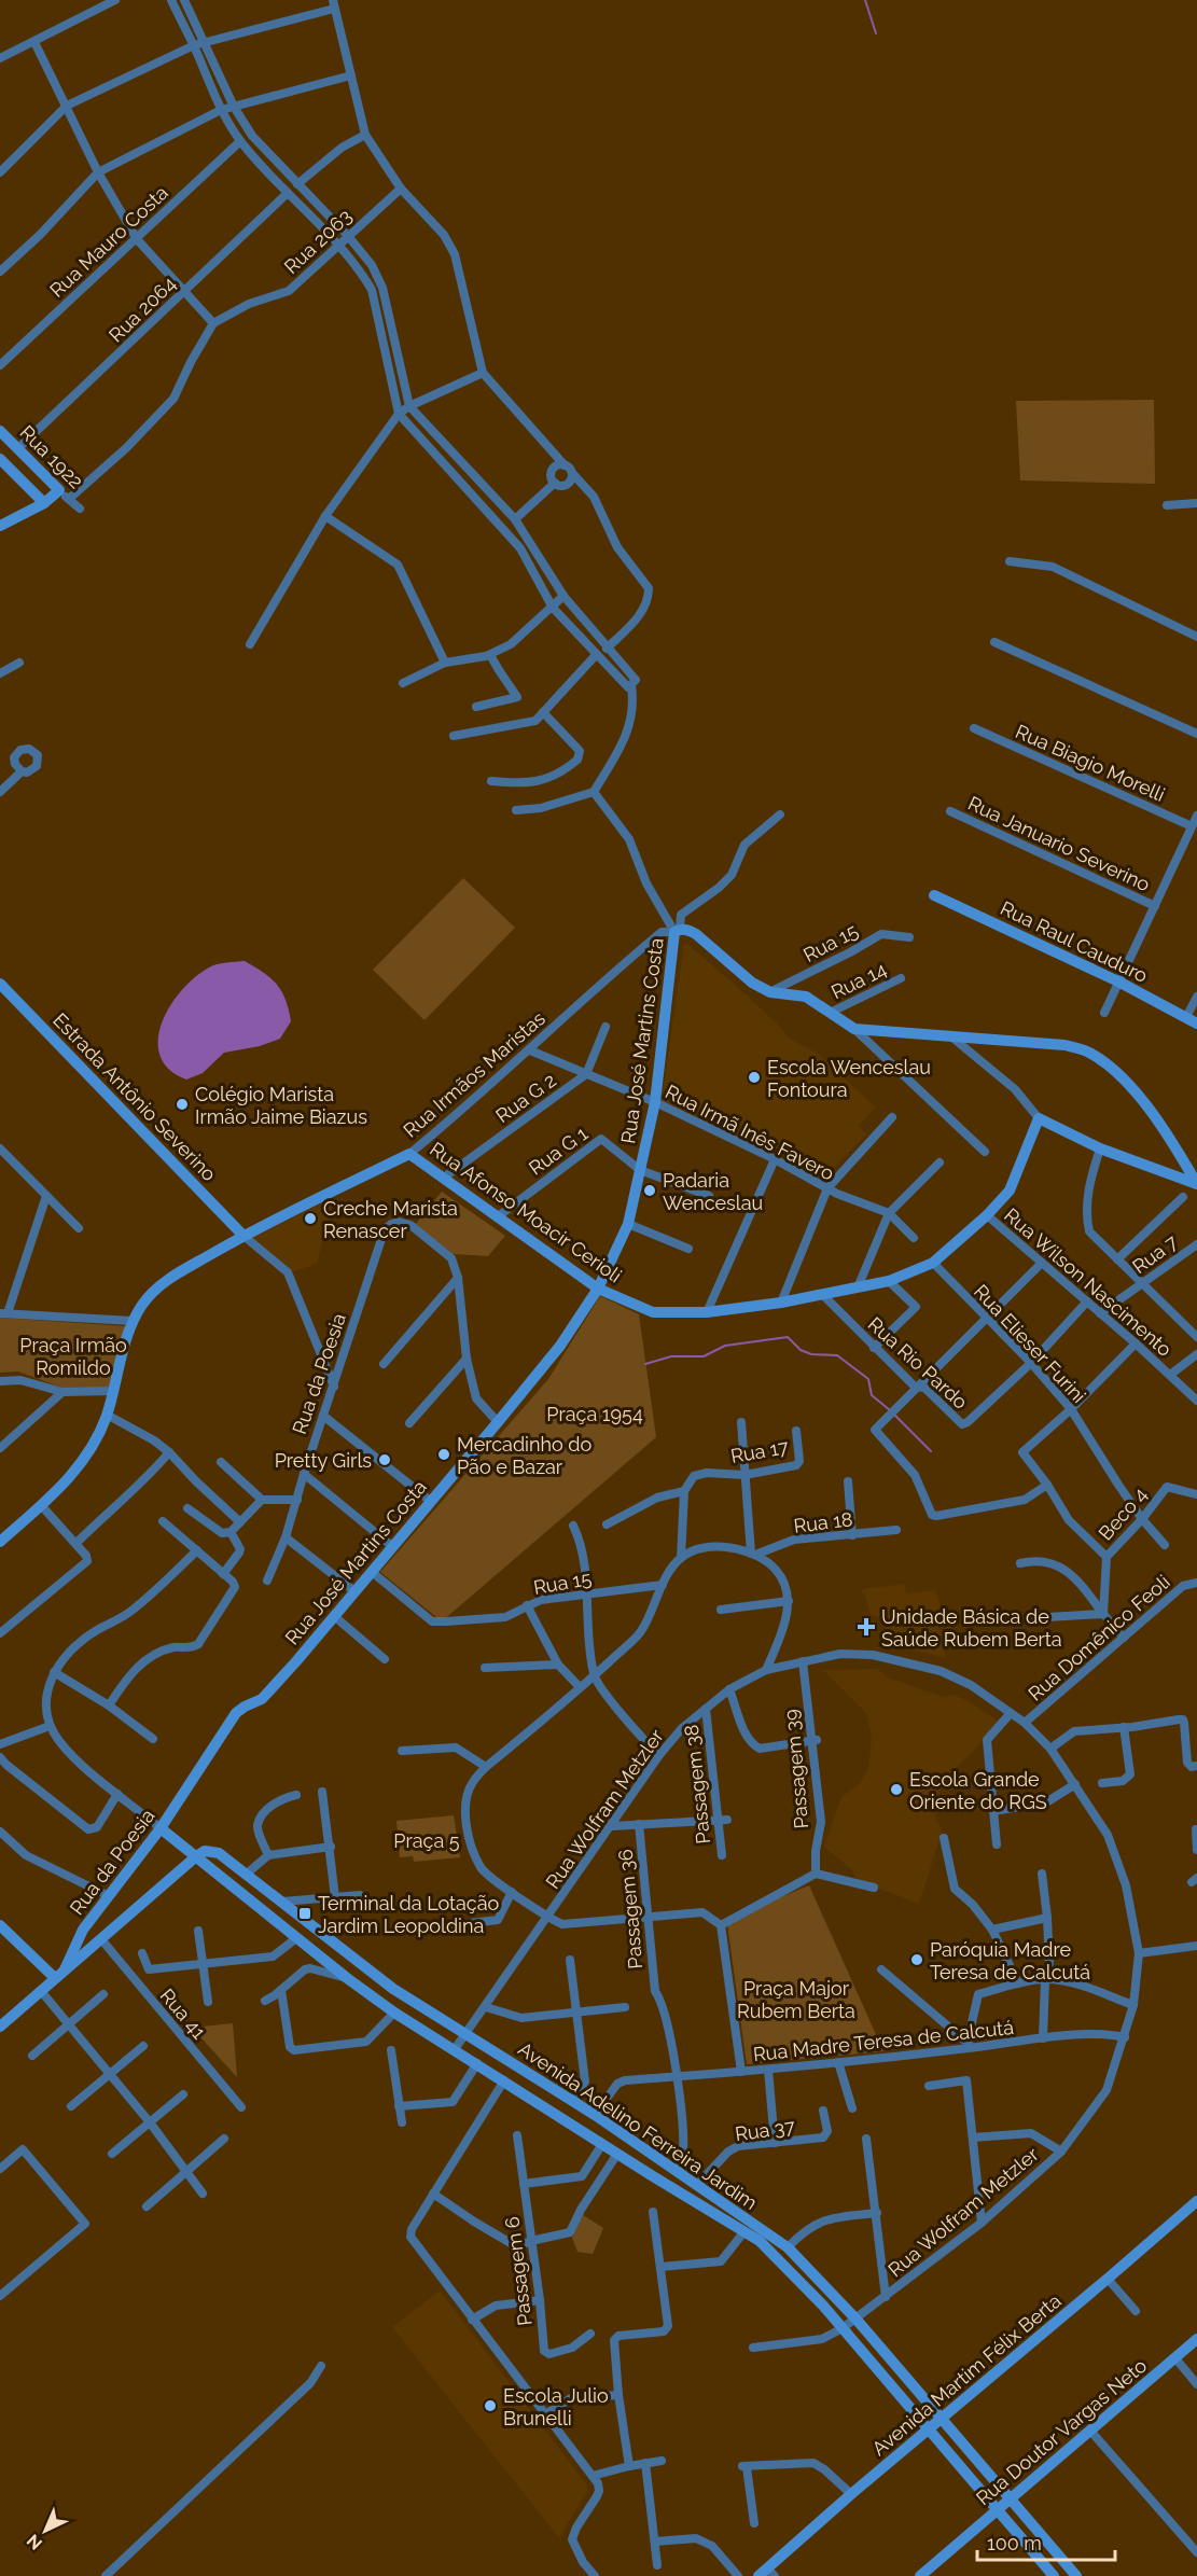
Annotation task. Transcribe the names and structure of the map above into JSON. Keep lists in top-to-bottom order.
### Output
{
  "streets": {
    "street": [
      "Rua Mauro Costa",
      "Rua 2063",
      "Rua 2064",
      "Rua 1922",
      "Rua Biagio Morelli",
      "Rua Januario Severino",
      "Rua Raul Cauduro",
      "Rua 15",
      "Rua 14",
      "Rua José Martins Costa",
      "Rua Irmãos Maristas",
      "Estrada Antônio Severino",
      "Rua G 2",
      "Rua Irmã Inês Favero",
      "Rua G 1",
      "Rua Afonso Moacir Cerioli",
      "Rua 7",
      "Rua Wilson Nascimento",
      "Rua Elieser Furini",
      "Rua Rio Pardo",
      "Rua da Poesia",
      "Rua 17",
      "Beco 4",
      "Rua 18",
      "Rua Domênico Feoli",
      "Passagem 39",
      "Passagem 38",
      "Rua Wolfram Metzler",
      "Passagem 36",
      "Rua 41",
      "Rua Madre Teresa de Calcutá",
      "Avenida Adelino Ferreira Jardim",
      "Rua 37",
      "Passagem 6",
      "Avenida Martim Félix Berta",
      "Rua Doutor Vargas Neto"
    ]
  },
  "crossings": [
    ["Rua 2064", "Rua 1922"],
    ["Rua 15", "Rua José Martins Costa"],
    ["Rua José Martins Costa", "Rua Irmãos Maristas"],
    ["Rua José Martins Costa", "Rua Irmã Inês Favero"],
    ["Rua José Martins Costa", "Rua G 1"],
    ["Rua José Martins Costa", "Rua Afonso Moacir Cerioli"],
    ["Rua José Martins Costa", "Rua da Poesia"],
    ["Rua Irmãos Maristas", "Estrada Antônio Severino"],
    ["Rua Irmãos Maristas", "Rua Irmã Inês Favero"],
    ["Rua Irmãos Maristas", "Rua Afonso Moacir Cerioli"],
    ["Estrada Antônio Severino", "Rua da Poesia"],
    ["Rua G 2", "Rua Irmã Inês Favero"],
    ["Rua G 2", "Rua Afonso Moacir Cerioli"],
    ["Rua G 1", "Rua Afonso Moacir Cerioli"],
    ["Rua Afonso Moacir Cerioli", "Rua Wilson Nascimento"],
    ["Rua Afonso Moacir Cerioli", "Rua Elieser Furini"],
    ["Rua Afonso Moacir Cerioli", "Rua Rio Pardo"],
    ["Rua 7", "Rua Wilson Nascimento"],
    ["Rua Elieser Furini", "Rua Rio Pardo"],
    ["Rua Elieser Furini", "Beco 4"],
    ["Rua da Poesia", "Avenida Adelino Ferreira Jardim"],
    ["Rua Domênico Feoli", "Rua Wolfram Metzler"],
    ["Passagem 39", "Rua Wolfram Metzler"],
    ["Passagem 38", "Rua Wolfram Metzler"],
    ["Rua Wolfram Metzler", "Rua Madre Teresa de Calcutá"],
    ["Rua Wolfram Metzler", "Avenida Adelino Ferreira Jardim"],
    ["Passagem 36", "Avenida Adelino Ferreira Jardim"],
    ["Avenida Adelino Ferreira Jardim", "Rua 37"],
    ["Avenida Adelino Ferreira Jardim", "Avenida Martim Félix Berta"],
    ["Avenida Adelino Ferreira Jardim", "Rua Doutor Vargas Neto"]
  ],
  "parks": [
    "Praça Irmão Romildo",
    "Praça 1954",
    "Praça 5",
    "Praça Major Rubem Berta"
  ],
  "places": {
    "other": [
      "Escola Wenceslau Fontoura",
      "Colégio Marista Irmão Jaime Biazus",
      "Padaria Wenceslau",
      "Creche Marista Renascer",
      "Mercadinho do Pão e Bazar",
      "Pretty Girls",
      "Escola Grande Oriente do RGS",
      "Paróquia Madre Teresa de Calcutá",
      "Escola Julio Brunelli"
    ],
    "health": ["Unidade Básica de Saúde Rubem Berta"],
    "transit": ["Terminal da Lotação Jardim Leopoldina"]
  },
  "scale_bar": "100 m",
  "north": "bottom left"
}
